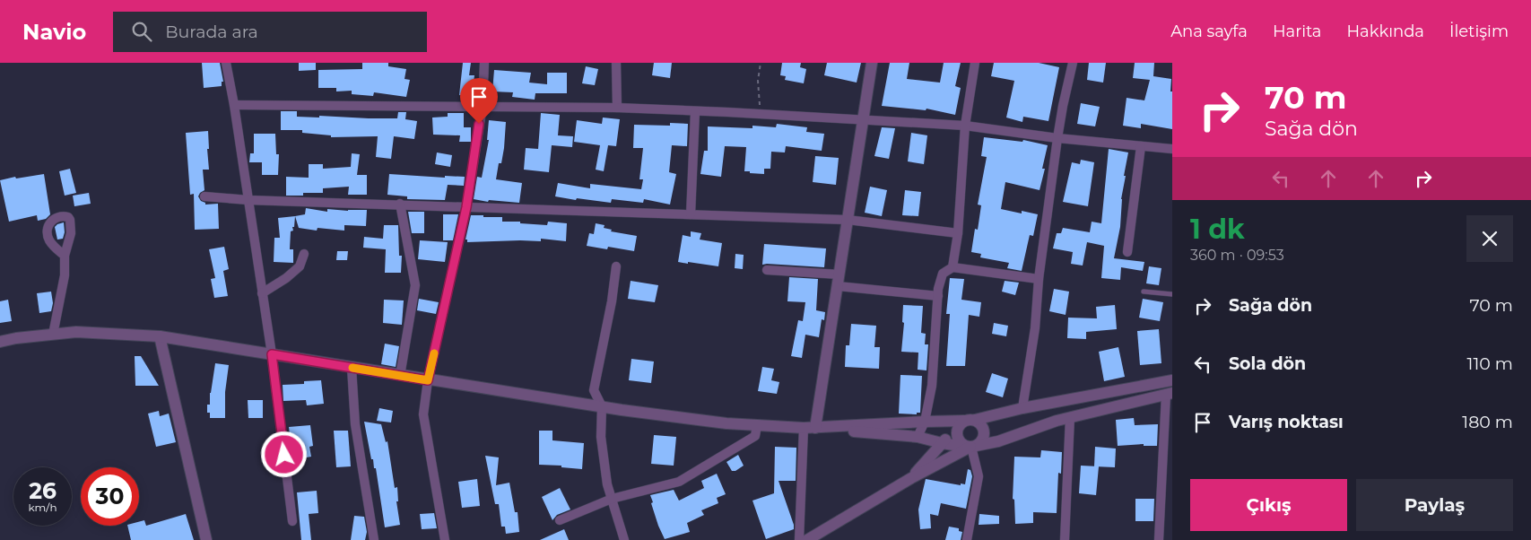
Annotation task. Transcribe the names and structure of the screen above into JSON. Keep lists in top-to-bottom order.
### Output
{
  "page": {
    "header": "Navio",
    "search": "Burada ara",
    "nav": [
      "Ana sayfa",
      "Harita",
      "Hakkında",
      "İletişim"
    ],
    "turn": ["70 m", "Sağa dön"],
    "heading": ["1 dk", "360 m · 09:53"],
    "list": [
      {
        "name": "Sağa dön",
        "value": "70 m"
      },
      {
        "name": "Sola dön",
        "value": "110 m"
      },
      {
        "name": "Varış noktası",
        "value": "180 m"
      }
    ],
    "speed": "26 km/h",
    "limit": "30",
    "buttons": ["Çıkış", "Paylaş"]
  }
}
